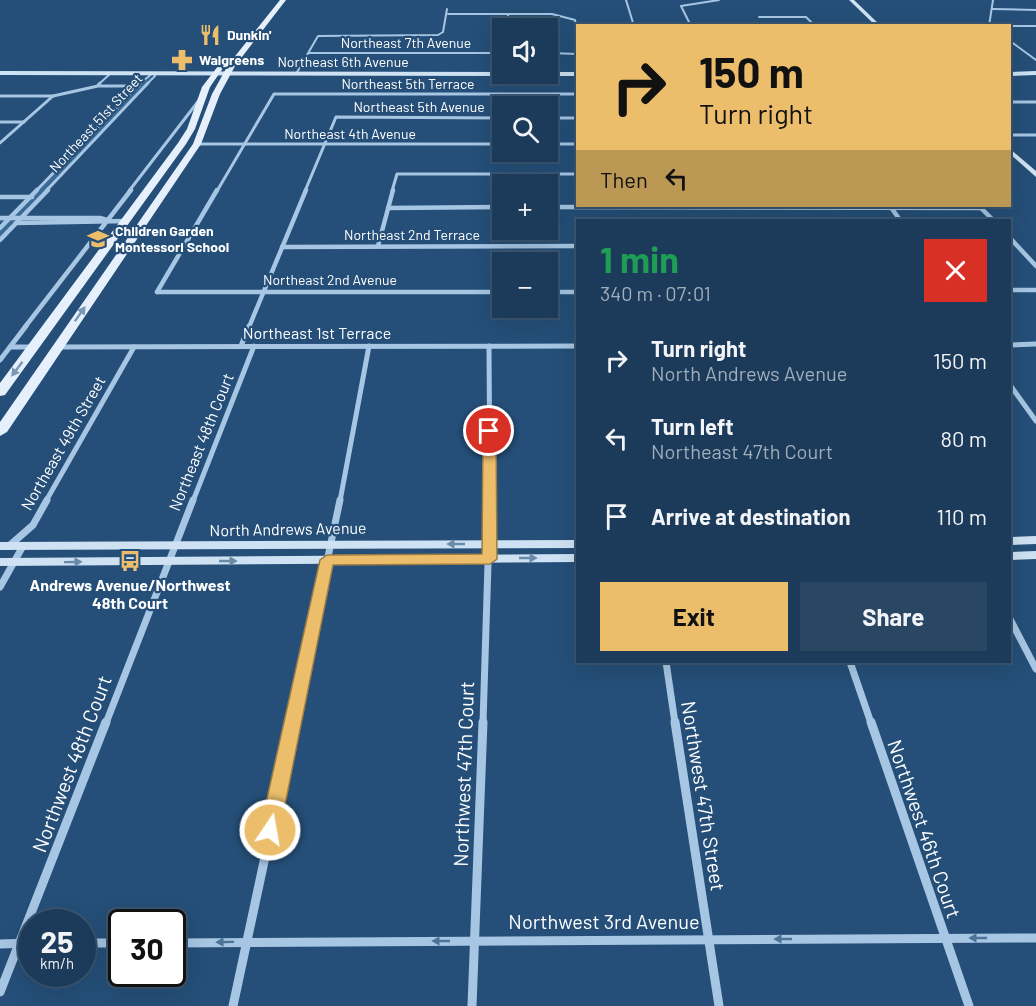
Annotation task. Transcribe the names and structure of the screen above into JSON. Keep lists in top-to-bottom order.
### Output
{
  "streets": {
    "main road": ["Northeast 6th Avenue", "North Andrews Avenue"],
    "street": [
      "Northeast 7th Avenue",
      "Northeast 5th Terrace",
      "Northeast 5th Avenue",
      "Northeast 51st Street",
      "Northeast 4th Avenue",
      "Northeast 2nd Terrace",
      "Northeast 2nd Avenue",
      "Northeast 1st Terrace",
      "Northeast 48th Court",
      "Northeast 49th Street",
      "Northwest 48th Court",
      "Northwest 47th Court",
      "Northwest 47th Street",
      "Northwest 46th Court",
      "Northwest 3rd Avenue"
    ]
  },
  "crossings": [
    ["Northeast 6th Avenue", "Northeast 51st Street"],
    ["Northeast 5th Terrace", "Northeast 4th Avenue"],
    ["Northeast 5th Terrace", "Northeast 2nd Avenue"],
    ["Northeast 5th Avenue", "Northeast 4th Avenue"],
    ["Northeast 4th Avenue", "Northeast 2nd Avenue"],
    ["Northeast 1st Terrace", "Northeast 48th Court"],
    ["Northeast 1st Terrace", "Northeast 49th Street"],
    ["Northeast 1st Terrace", "Northwest 47th Court"],
    ["Northeast 48th Court", "North Andrews Avenue"],
    ["Northeast 48th Court", "Northwest 48th Court"],
    ["Northeast 49th Street", "North Andrews Avenue"],
    ["North Andrews Avenue", "Northwest 48th Court"],
    ["North Andrews Avenue", "Northwest 47th Court"],
    ["Northwest 47th Court", "Northwest 3rd Avenue"],
    ["Northwest 47th Street", "Northwest 3rd Avenue"],
    ["Northwest 46th Court", "Northwest 3rd Avenue"]
  ],
  "one_way": ["Northwest 3rd Avenue"],
  "places": {
    "restaurant": ["Dunkin'"],
    "pharmacy": ["Walgreens"],
    "school or university": ["Children Garden Montessori School"],
    "bus stop": ["Andrews Avenue/Northwest 48th Court"]
  },
  "page": {
    "map_buttons": ["+", "−"],
    "turn": ["150 m", "Turn right"],
    "then": "Then",
    "heading": ["1 min", "340 m · 07:01"],
    "list": [
      {
        "name": "Turn right",
        "note": "North Andrews Avenue",
        "value": "150 m"
      },
      {
        "name": "Turn left",
        "note": "Northeast 47th Court",
        "value": "80 m"
      },
      {
        "name": "Arrive at destination",
        "value": "110 m"
      }
    ],
    "buttons": ["Exit", "Share"],
    "speed": "25 km/h",
    "limit": "30"
  }
}
